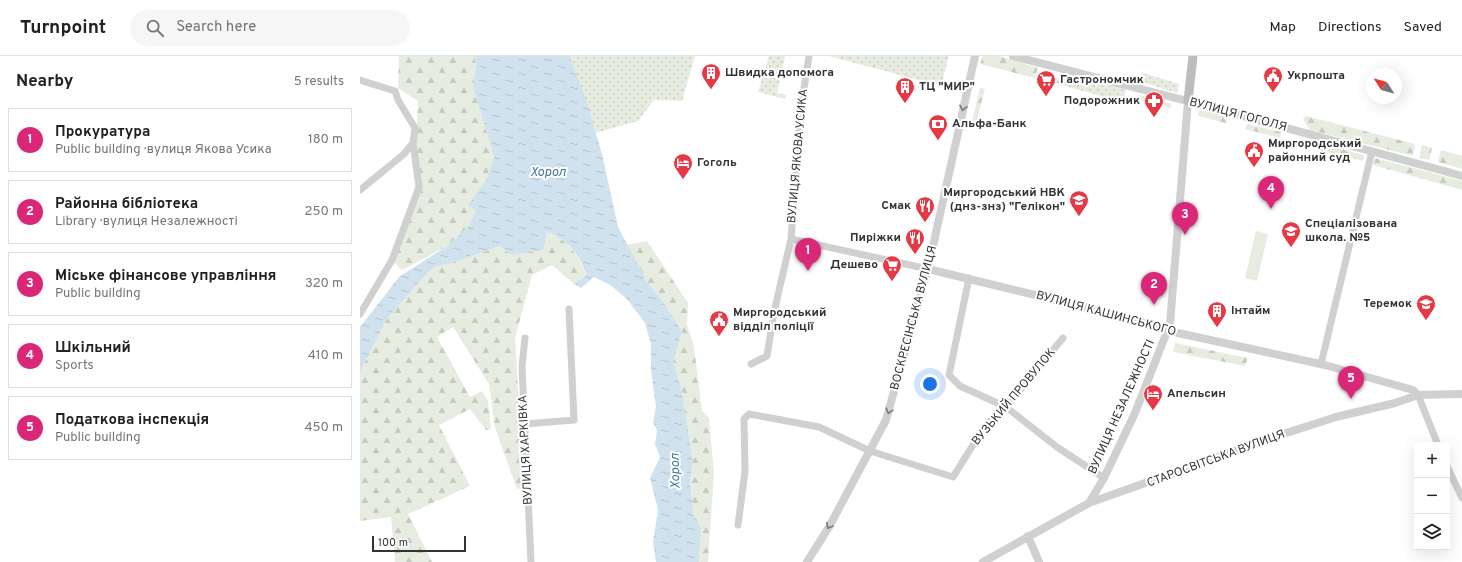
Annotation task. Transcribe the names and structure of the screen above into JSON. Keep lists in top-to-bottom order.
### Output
{
  "streets": {
    "main road": ["ВУЛИЦЯ НЕЗАЛЕЖНОСТІ"],
    "street": [
      "ВУЛИЦЯ ГОГОЛЯ",
      "ВУЛИЦЯ ЯКОВА УСИКА",
      "ВУЛИЦЯ КАШИНСЬКОГО",
      "ВОСКРЕСІНСЬКА ВУЛИЦЯ",
      "ВУЗЬКИЙ ПРОВУЛОК",
      "ВУЛИЦЯ ХАРКІВКА",
      "СТАРОСВІТСЬКА ВУЛИЦЯ"
    ]
  },
  "crossings": [
    ["ВУЛИЦЯ ГОГОЛЯ", "ВУЛИЦЯ НЕЗАЛЕЖНОСТІ"],
    ["ВУЛИЦЯ ЯКОВА УСИКА", "ВУЛИЦЯ КАШИНСЬКОГО"],
    ["ВУЛИЦЯ КАШИНСЬКОГО", "ВОСКРЕСІНСЬКА ВУЛИЦЯ"],
    ["ВУЛИЦЯ КАШИНСЬКОГО", "ВУЛИЦЯ НЕЗАЛЕЖНОСТІ"],
    ["ВУЛИЦЯ КАШИНСЬКОГО", "СТАРОСВІТСЬКА ВУЛИЦЯ"],
    ["ВОСКРЕСІНСЬКА ВУЛИЦЯ", "ВУЗЬКИЙ ПРОВУЛОК"],
    ["ВУЛИЦЯ НЕЗАЛЕЖНОСТІ", "СТАРОСВІТСЬКА ВУЛИЦЯ"]
  ],
  "one_way": ["ВОСКРЕСІНСЬКА ВУЛИЦЯ"],
  "water": ["Хорол"],
  "places": {
    "building": ["Швидка допомога", "ТЦ \"МИР\"", "Інтайм"],
    "public building": ["Укрпошта", "Миргородський районний суд", "Миргородський відділ поліції"],
    "supermarket": ["Гастрономчик", "Дешево"],
    "pharmacy": ["Подорожник"],
    "bank": ["Альфа-Банк"],
    "hotel": ["Гоголь", "Апельсин"],
    "school or university": ["Миргородський НВК (днз-знз) \"Гелікон\"", "Спеціалізована школа. №5", "Теремок"],
    "restaurant": ["Смак", "Пиріжки"]
  },
  "scale_bar": "100 m",
  "north": "top left",
  "page": {
    "header": "Turnpoint",
    "search": "Search here",
    "nav": ["Map", "Directions", "Saved"],
    "heading": ["Nearby", "5 results"],
    "list": [
      {
        "mark": "1",
        "name": "Прокуратура",
        "note": "Public building · вулиця Якова Усика",
        "value": "180 m"
      },
      {
        "mark": "2",
        "name": "Районна бібліотека",
        "note": "Library · вулиця Незалежності",
        "value": "250 m"
      },
      {
        "mark": "3",
        "name": "Міське фінансове управління",
        "note": "Public building",
        "value": "320 m"
      },
      {
        "mark": "4",
        "name": "Шкільний",
        "note": "Sports",
        "value": "410 m"
      },
      {
        "mark": "5",
        "name": "Податкова інспекція",
        "note": "Public building",
        "value": "450 m"
      }
    ],
    "pins": [
      "4",
      "3",
      "1",
      "2",
      "5"
    ],
    "map_buttons": ["+", "−"],
    "scale": "100 m"
  }
}
